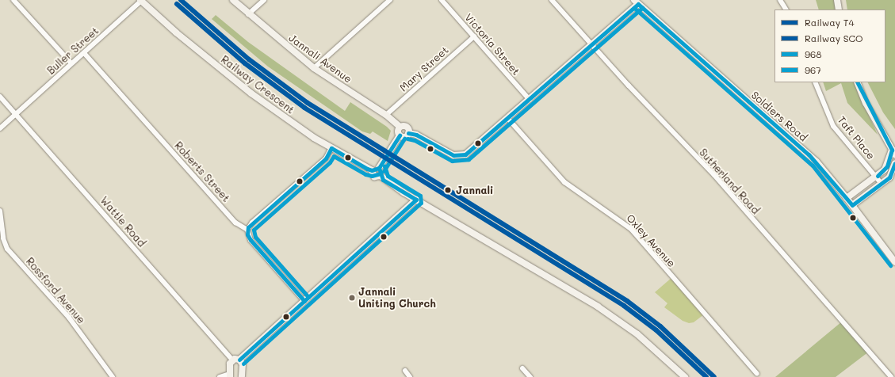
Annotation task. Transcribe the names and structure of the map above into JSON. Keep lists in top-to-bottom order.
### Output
{
  "streets": {
    "street": [
      "Victoria Street",
      "Buller Street",
      "Jannali Avenue",
      "Mary Street",
      "Railway Crescent",
      "Soldiers Road",
      "Taft Place",
      "Roberts Street",
      "Sutherland Road",
      "Wattle Road",
      "Oxley Avenue",
      "Rossford Avenue"
    ]
  },
  "crossings": [
    ["Victoria Street", "Mary Street"],
    ["Buller Street", "Railway Crescent"],
    ["Buller Street", "Roberts Street"],
    ["Buller Street", "Wattle Road"],
    ["Jannali Avenue", "Mary Street"]
  ],
  "places": ["Jannali", "Jannali Uniting Church"],
  "lines": [
    "rail line T4",
    "rail line SCO",
    "transit line 968",
    "transit line 967"
  ],
  "legend": [
    "Railway T4",
    "Railway SCO",
    "968",
    "967"
  ]
}
